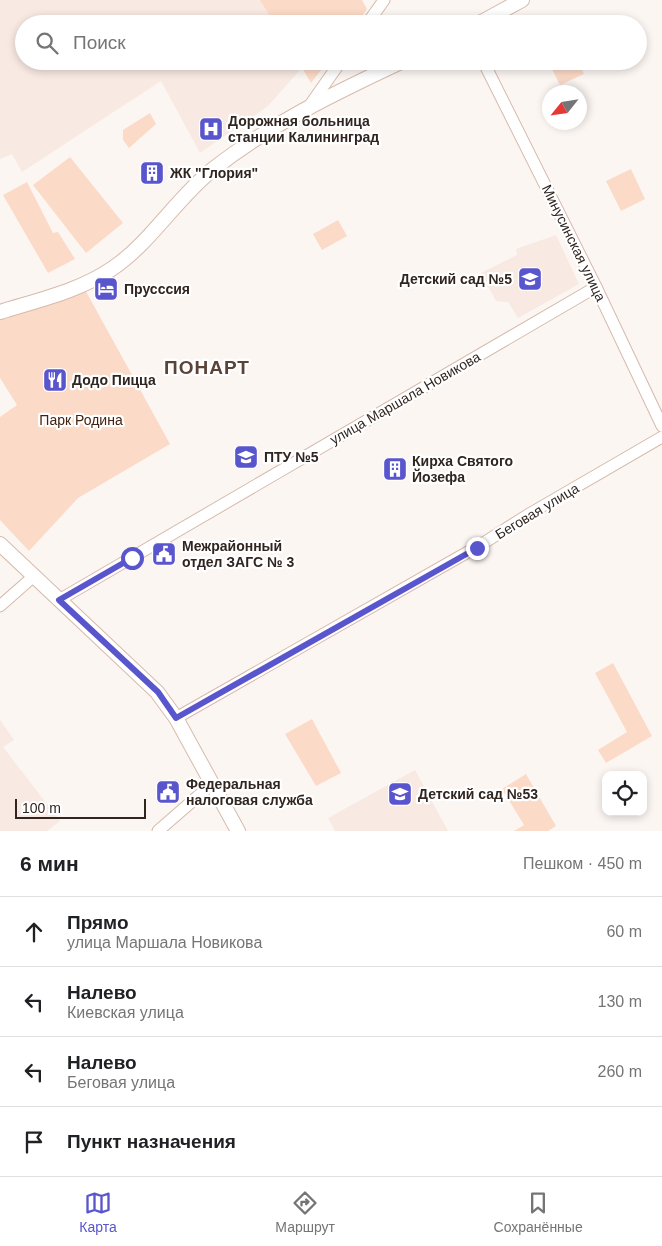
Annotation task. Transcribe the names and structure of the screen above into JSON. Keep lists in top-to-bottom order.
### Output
{
  "streets": {
    "street": ["Минусинская улица", "улица Маршала Новикова", "Беговая улица"]
  },
  "crossings": [
    ["Минусинская улица", "улица Маршала Новикова"]
  ],
  "districts": ["ПОНАРТ"],
  "parks": ["Парк Родина"],
  "places": {
    "hospital": ["Дорожная больница станции Калининград"],
    "building": ["ЖК \"Глория\"", "Кирха Святого Йозефа"],
    "school or university": ["Детский сад №5", "ПТУ №5", "Детский сад №53"],
    "hotel": ["Прусссия"],
    "restaurant": ["Додо Пицца"],
    "public building": ["Межрайонный отдел ЗАГС № 3", "Федеральная налоговая служба"]
  },
  "scale_bar": "100 m",
  "north": "bottom left",
  "page": {
    "search": "Поиск",
    "scale": "100 m",
    "heading": ["6 мин", "Пешком · 450 m"],
    "list": [
      ["Прямо", "улица Маршала Новикова", "60 m"],
      ["Налево", "Киевская улица", "130 m"],
      ["Налево", "Беговая улица", "260 m"],
      "Пункт назначения"
    ],
    "nav": ["Карта", "Маршрут", "Сохранённые"]
  }
}
